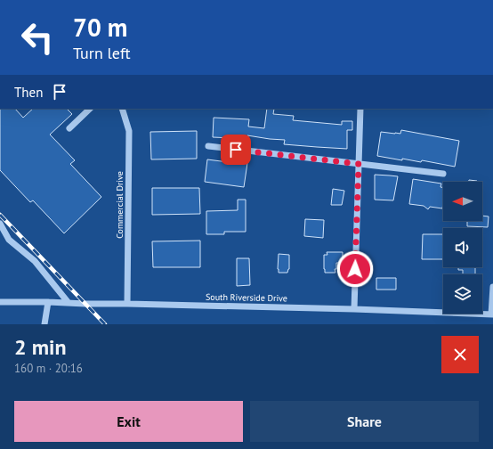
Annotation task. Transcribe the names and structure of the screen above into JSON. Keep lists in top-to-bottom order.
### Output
{
  "streets": {
    "street": ["Commercial Drive", "South Riverside Drive"]
  },
  "crossings": [
    ["Commercial Drive", "South Riverside Drive"]
  ],
  "north": "left",
  "page": {
    "turn": ["70 m", "Turn left"],
    "then": "Then",
    "heading": ["2 min", "160 m · 20:16"],
    "buttons": ["Exit", "Share"]
  }
}
